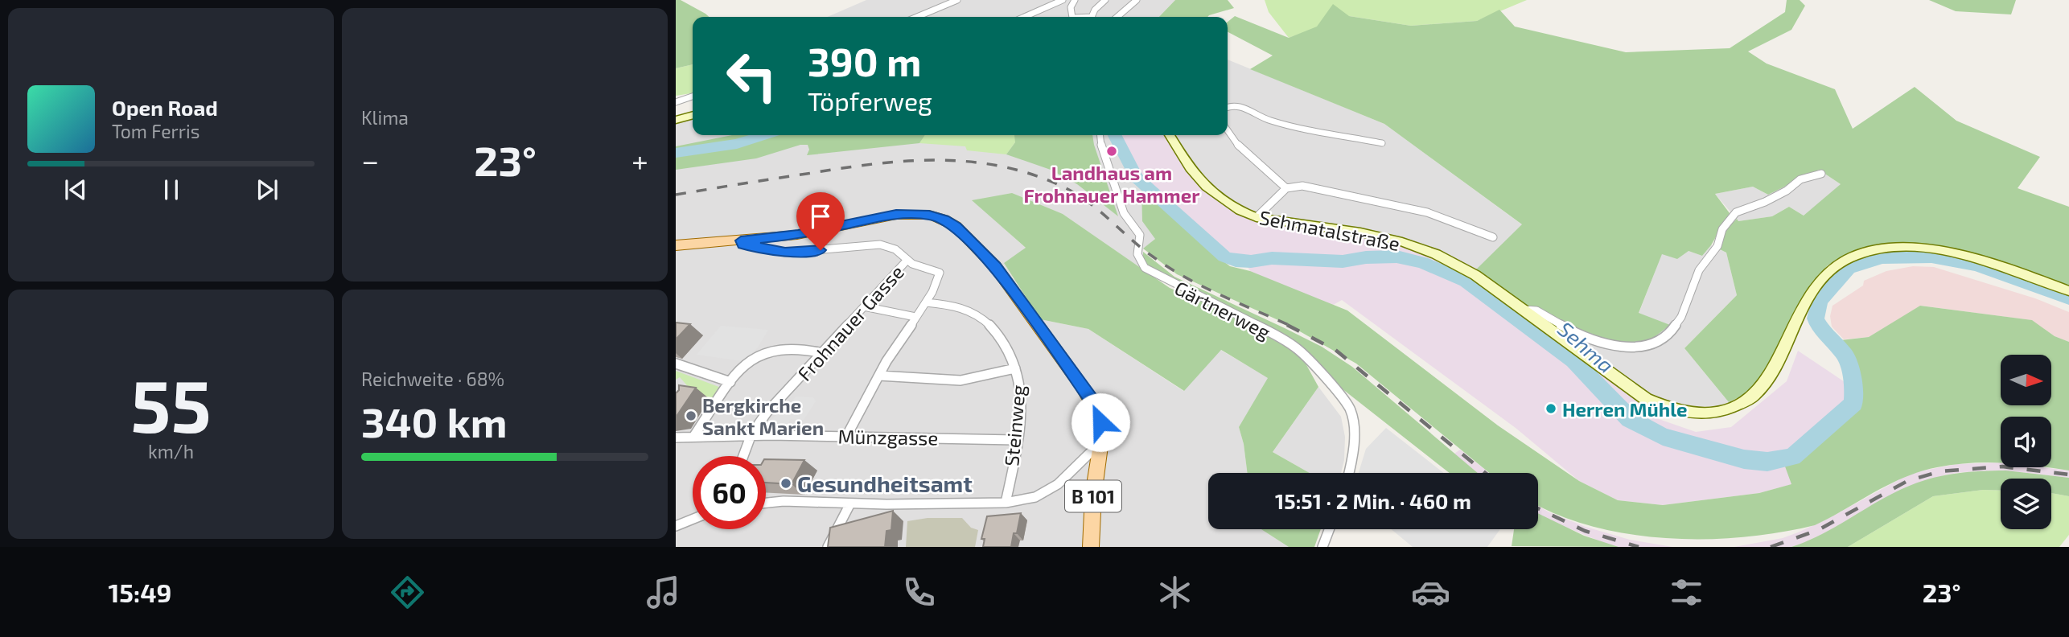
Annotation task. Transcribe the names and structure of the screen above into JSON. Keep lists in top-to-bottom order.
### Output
{
  "streets": {
    "main road": ["Sehmatalstraße", "B 101"],
    "street": [
      "Gärtnerweg",
      "Frohnauer Gasse",
      "Steinweg",
      "Münzgasse"
    ]
  },
  "crossings": [
    ["Frohnauer Gasse", "Münzgasse"],
    ["Steinweg", "Münzgasse"]
  ],
  "water": ["Sehma"],
  "places": [
    "Landhaus am Frohnauer Hammer",
    "Herren Mühle",
    "Bergkirche Sankt Marien",
    "Gesundheitsamt"
  ],
  "north": "right",
  "page": {
    "tile": [
      "Klima",
      ["55", "km/h"],
      ["Reichweite · 68%", "340 km"]
    ],
    "turn": ["390 m", "Töpferweg"],
    "song": ["Open Road", "Tom Ferris"],
    "heat": ["−", "23°", "+"],
    "limit": "60",
    "trip": "15:51 · 2 Min. · 460 m",
    "tabs": ["15:49", "23°"]
  }
}
